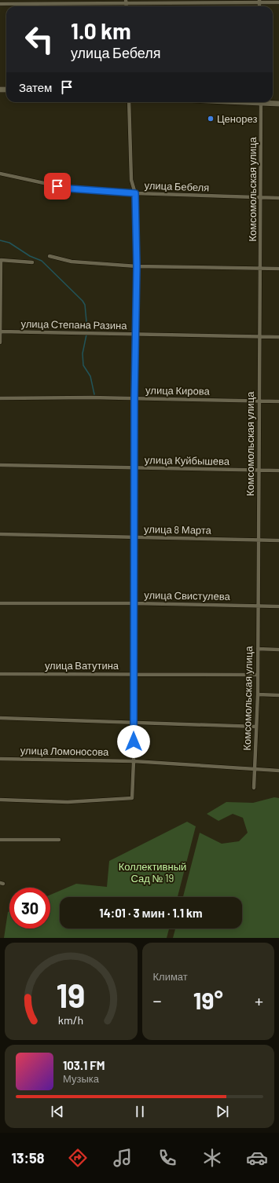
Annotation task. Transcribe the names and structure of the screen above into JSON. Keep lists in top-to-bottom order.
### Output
{
  "streets": {
    "street": [
      "улица Бебеля",
      "Комсомольская улица",
      "улица Степана Разина",
      "улица Кирова",
      "улица Куйбышева",
      "улица 8 Марта",
      "улица Свистулева",
      "улица Ватутина",
      "улица Ломоносова"
    ]
  },
  "crossings": [
    ["улица Бебеля", "Комсомольская улица"],
    ["Комсомольская улица", "улица Степана Разина"],
    ["Комсомольская улица", "улица Кирова"],
    ["Комсомольская улица", "улица Куйбышева"],
    ["Комсомольская улица", "улица 8 Марта"],
    ["Комсомольская улица", "улица Свистулева"],
    ["Комсомольская улица", "улица Ватутина"],
    ["Комсомольская улица", "улица Ломоносова"]
  ],
  "parks": ["Коллективный Сад № 19"],
  "places": ["Ценорез"],
  "page": {
    "turn": ["1.0 km", "улица Бебеля"],
    "then": "Затем",
    "limit": "30",
    "trip": "14:01 · 3 мин · 1.1 km",
    "tile": "Климат",
    "heat": ["−", "19°", "+"],
    "song": ["103.1 FM", "Музыка"],
    "tabs": "13:58",
    "gauge": ["19", "km/h"]
  }
}
